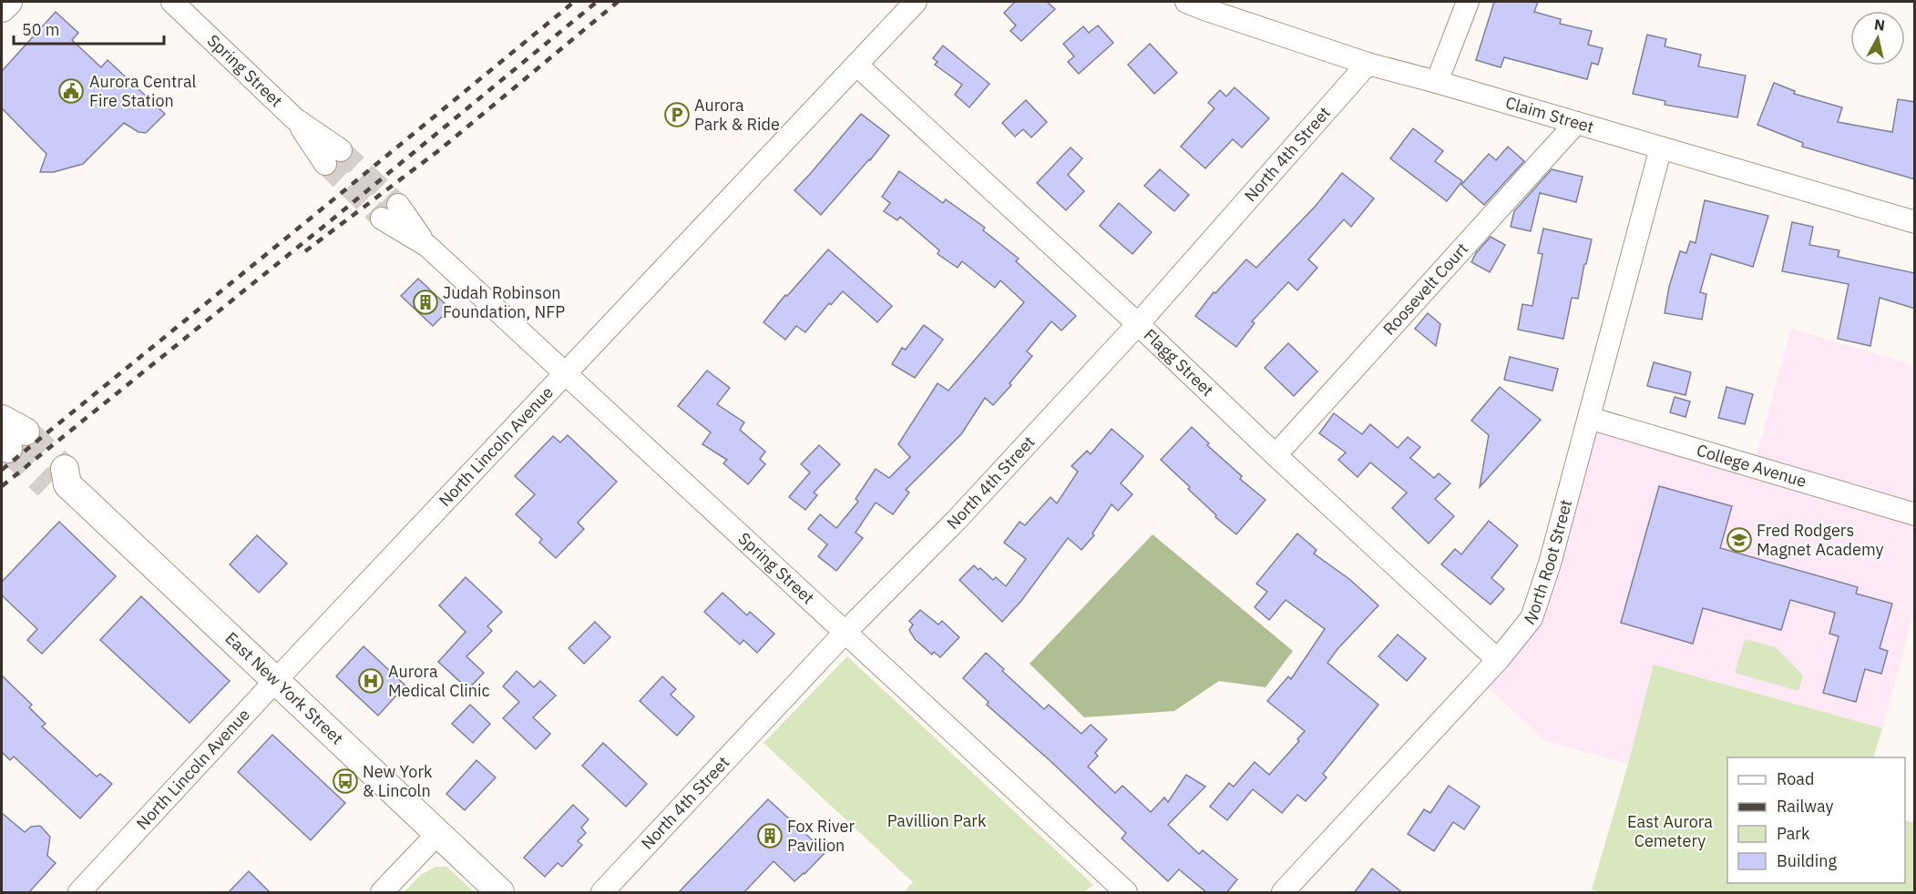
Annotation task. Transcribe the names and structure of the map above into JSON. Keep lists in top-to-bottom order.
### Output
{
  "streets": {
    "main road": ["East New York Street"],
    "street": [
      "Spring Street",
      "Claim Street",
      "North 4th Street",
      "Roosevelt Court",
      "Flagg Street",
      "North Lincoln Avenue",
      "College Avenue",
      "North Root Street"
    ]
  },
  "crossings": [
    ["Spring Street", "North 4th Street"],
    ["Spring Street", "North Lincoln Avenue"],
    ["Claim Street", "North 4th Street"],
    ["Claim Street", "Roosevelt Court"],
    ["Claim Street", "North Root Street"],
    ["North 4th Street", "Flagg Street"],
    ["Roosevelt Court", "Flagg Street"],
    ["Flagg Street", "North Lincoln Avenue"],
    ["Flagg Street", "North Root Street"],
    ["North Lincoln Avenue", "East New York Street"],
    ["College Avenue", "North Root Street"]
  ],
  "parks": ["Pavillion Park", "East Aurora Cemetery"],
  "places": {
    "public building": ["Aurora Central Fire Station"],
    "parking": ["Aurora Park & Ride"],
    "building": ["Judah Robinson Foundation, NFP", "Fox River Pavilion"],
    "school or university": ["Fred Rodgers Magnet Academy"],
    "hospital": ["Aurora Medical Clinic"],
    "bus stop": ["New York & Lincoln"]
  },
  "legend": [
    "Road",
    "Railway",
    "Park",
    "Building"
  ],
  "scale_bar": "50 m",
  "north": "top"
}
